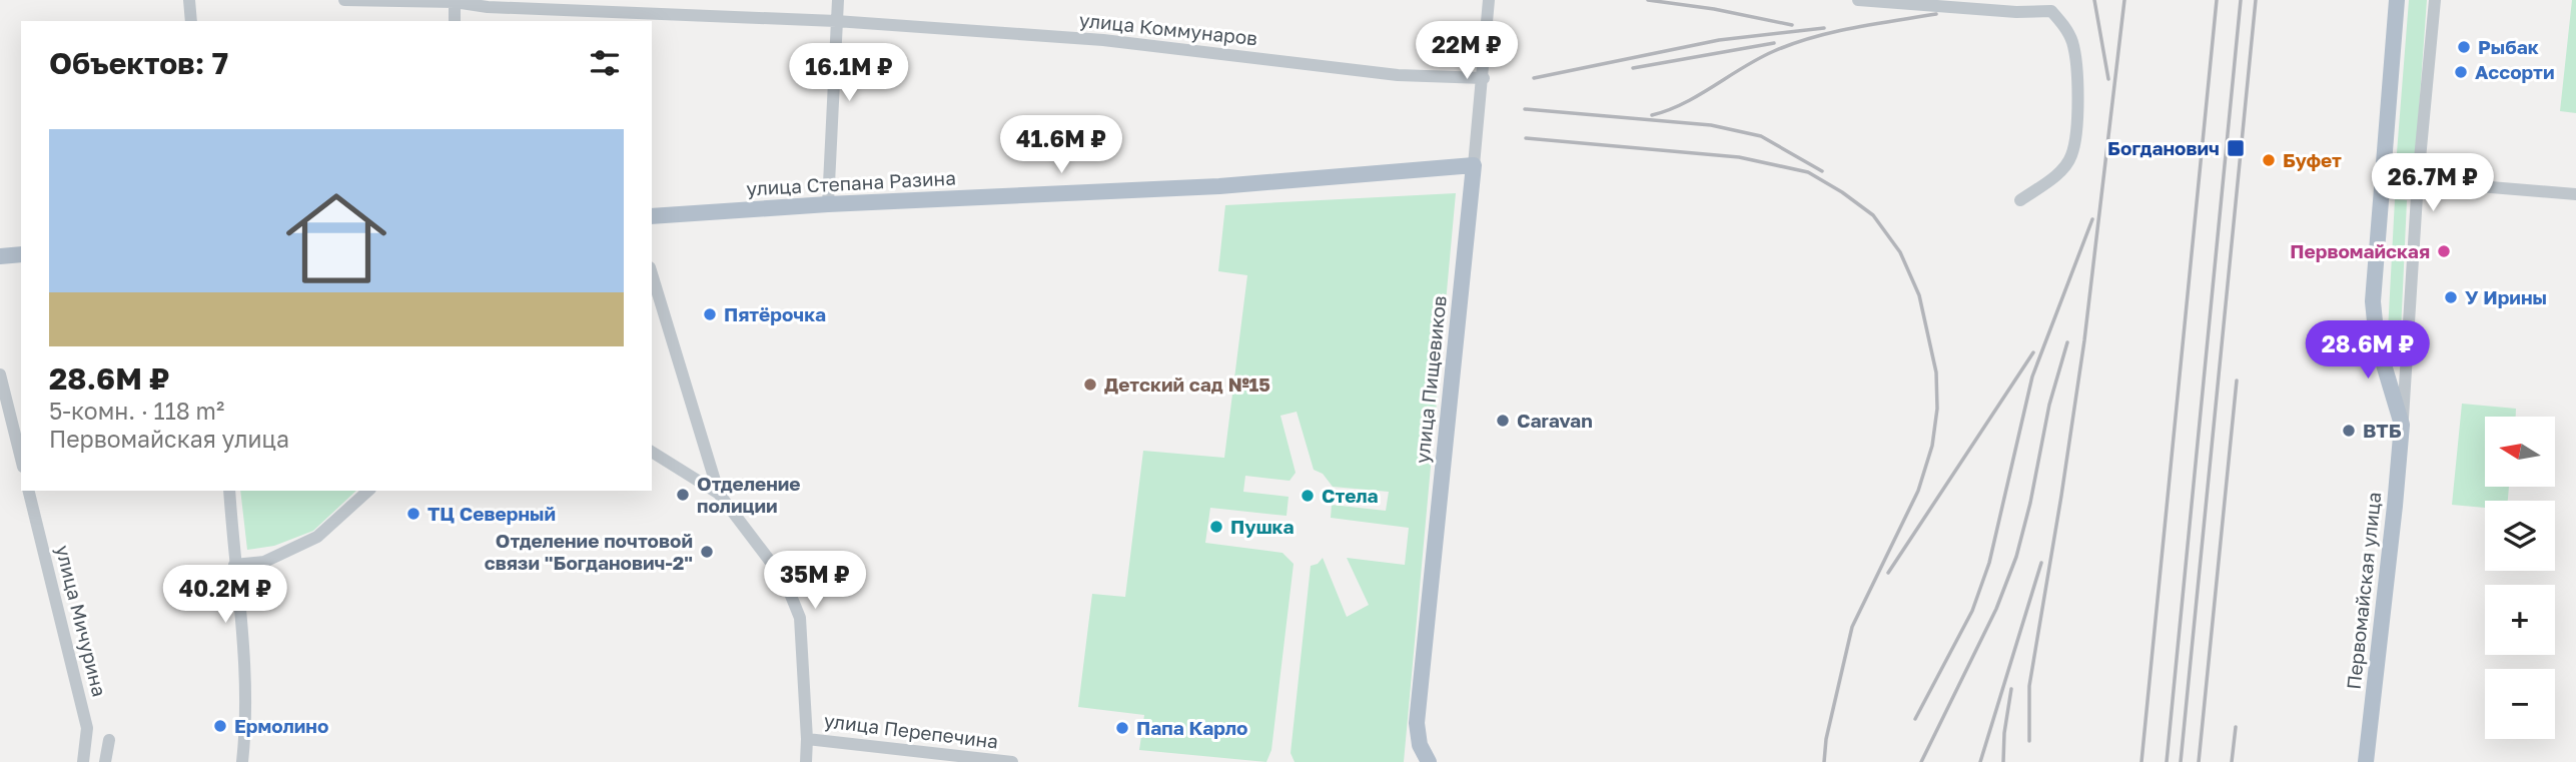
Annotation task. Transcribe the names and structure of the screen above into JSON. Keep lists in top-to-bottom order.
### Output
{
  "streets": {
    "main road": ["улица Степана Разина", "улица Пищевиков", "Первомайская улица"],
    "street": ["улица Коммунаров", "улица Мичурина", "улица Перепечина"]
  },
  "crossings": [
    ["улица Коммунаров", "улица Пищевиков"],
    ["улица Степана Разина", "улица Пищевиков"]
  ],
  "places": {
    "other": [
      "Рыбак",
      "Ассорти",
      "Буфет",
      "Первомайская",
      "У Ирины",
      "Пятёрочка",
      "Детский сад №15",
      "Caravan",
      "ВТБ",
      "Отделение полиции",
      "Стела",
      "ТЦ Северный",
      "Пушка",
      "Отделение почтовой связи \"Богданович-2\"",
      "Ермолино",
      "Папа Карло"
    ],
    "transit": ["Богданович"]
  },
  "north": "left",
  "page": {
    "price": [
      "22M ₽",
      "16.1M ₽",
      "41.6M ₽",
      "26.7M ₽",
      "28.6M ₽",
      "35M ₽",
      "40.2M ₽"
    ],
    "heading": "Объектов: 7",
    "list": [
      {
        "name": "28.6M ₽",
        "note": "5-комн. · 118 m² · Первомайская улица"
      }
    ],
    "map_buttons": ["+", "−"]
  }
}
